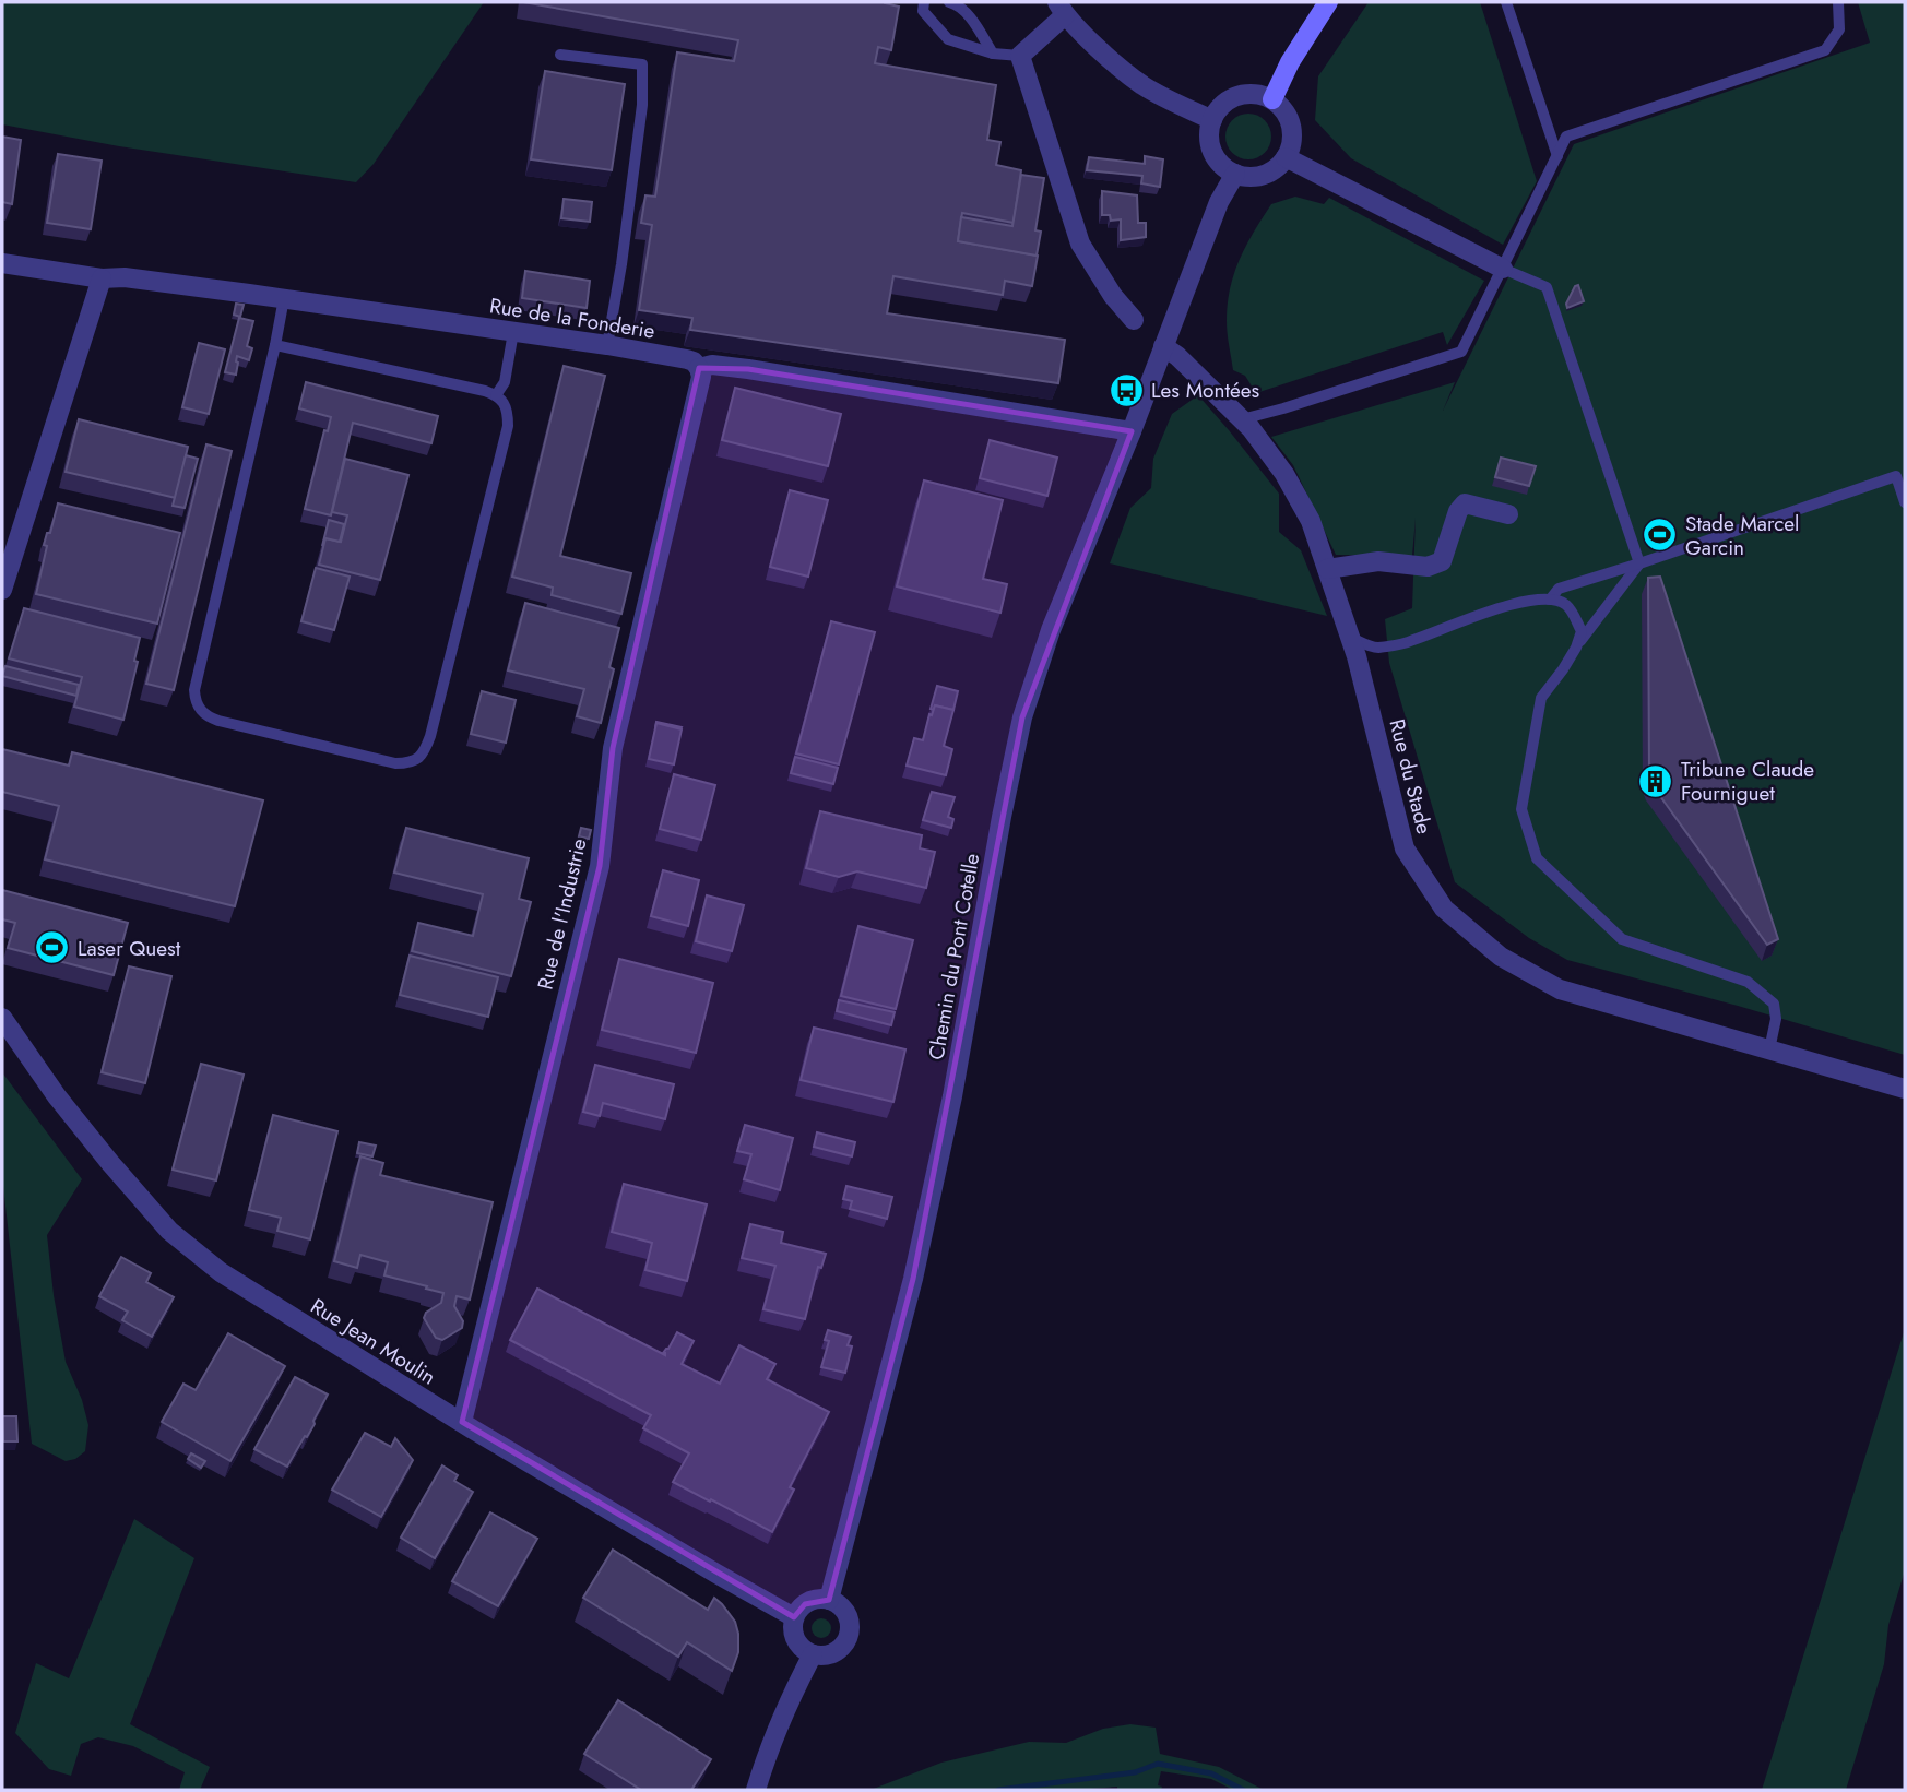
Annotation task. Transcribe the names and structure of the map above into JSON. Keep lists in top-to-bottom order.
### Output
{
  "streets": {
    "street": [
      "Rue de la Fonderie",
      "Rue du Stade",
      "Rue de l'Industrie",
      "Chemin du Pont Cotelle",
      "Rue Jean Moulin"
    ]
  },
  "crossings": [
    ["Rue de la Fonderie", "Rue de l'Industrie"],
    ["Rue de la Fonderie", "Chemin du Pont Cotelle"],
    ["Rue du Stade", "Chemin du Pont Cotelle"],
    ["Rue de l'Industrie", "Rue Jean Moulin"],
    ["Chemin du Pont Cotelle", "Rue Jean Moulin"]
  ],
  "places": {
    "bus stop": ["Les Montées"],
    "sports": ["Stade Marcel Garcin", "Laser Quest"],
    "building": ["Tribune Claude Fourniguet"]
  }
}
